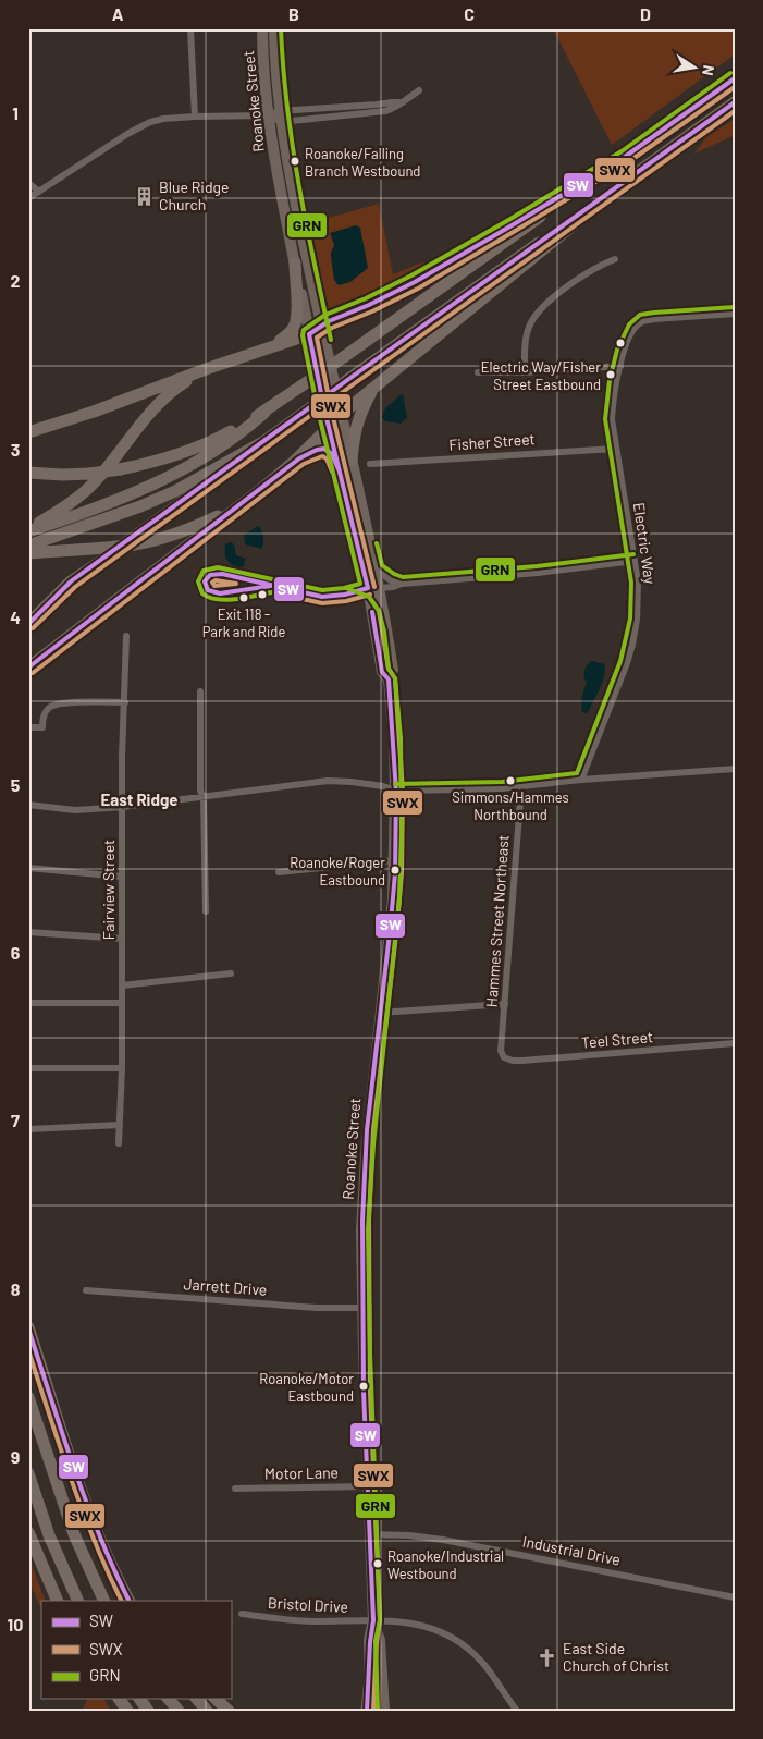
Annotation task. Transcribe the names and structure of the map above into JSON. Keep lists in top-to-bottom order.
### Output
{
  "streets": {
    "main road": ["Roanoke Street"],
    "street": [
      "Fisher Street",
      "Electric Way",
      "Fairview Street",
      "Hammes Street Northeast",
      "Teel Street",
      "Jarrett Drive",
      "Motor Lane",
      "Industrial Drive",
      "Bristol Drive"
    ]
  },
  "crossings": [
    ["Roanoke Street", "Jarrett Drive"],
    ["Roanoke Street", "Motor Lane"],
    ["Roanoke Street", "Industrial Drive"],
    ["Roanoke Street", "Bristol Drive"],
    ["Fisher Street", "Electric Way"],
    ["Hammes Street Northeast", "Teel Street"]
  ],
  "districts": ["East Ridge"],
  "places": {
    "other": [
      "Roanoke/Falling Branch Westbound",
      "Electric Way/Fisher Street Eastbound",
      "Exit 118 - Park and Ride",
      "Simmons/Hammes Northbound",
      "Roanoke/Roger Eastbound",
      "Roanoke/Motor Eastbound",
      "Roanoke/Industrial Westbound"
    ],
    "building": ["Blue Ridge Church"],
    "church": ["East Side Church of Christ"]
  },
  "lines": ["transit line GRN", "transit line SW", "transit line SWX"],
  "legend": ["SW", "SWX", "GRN"],
  "north": "right",
  "grid": {
    "columns": [
      "A",
      "B",
      "C",
      "D"
    ],
    "rows": [
      "1",
      "2",
      "3",
      "4",
      "5",
      "6",
      "7",
      "8",
      "9",
      "10"
    ]
  }
}
